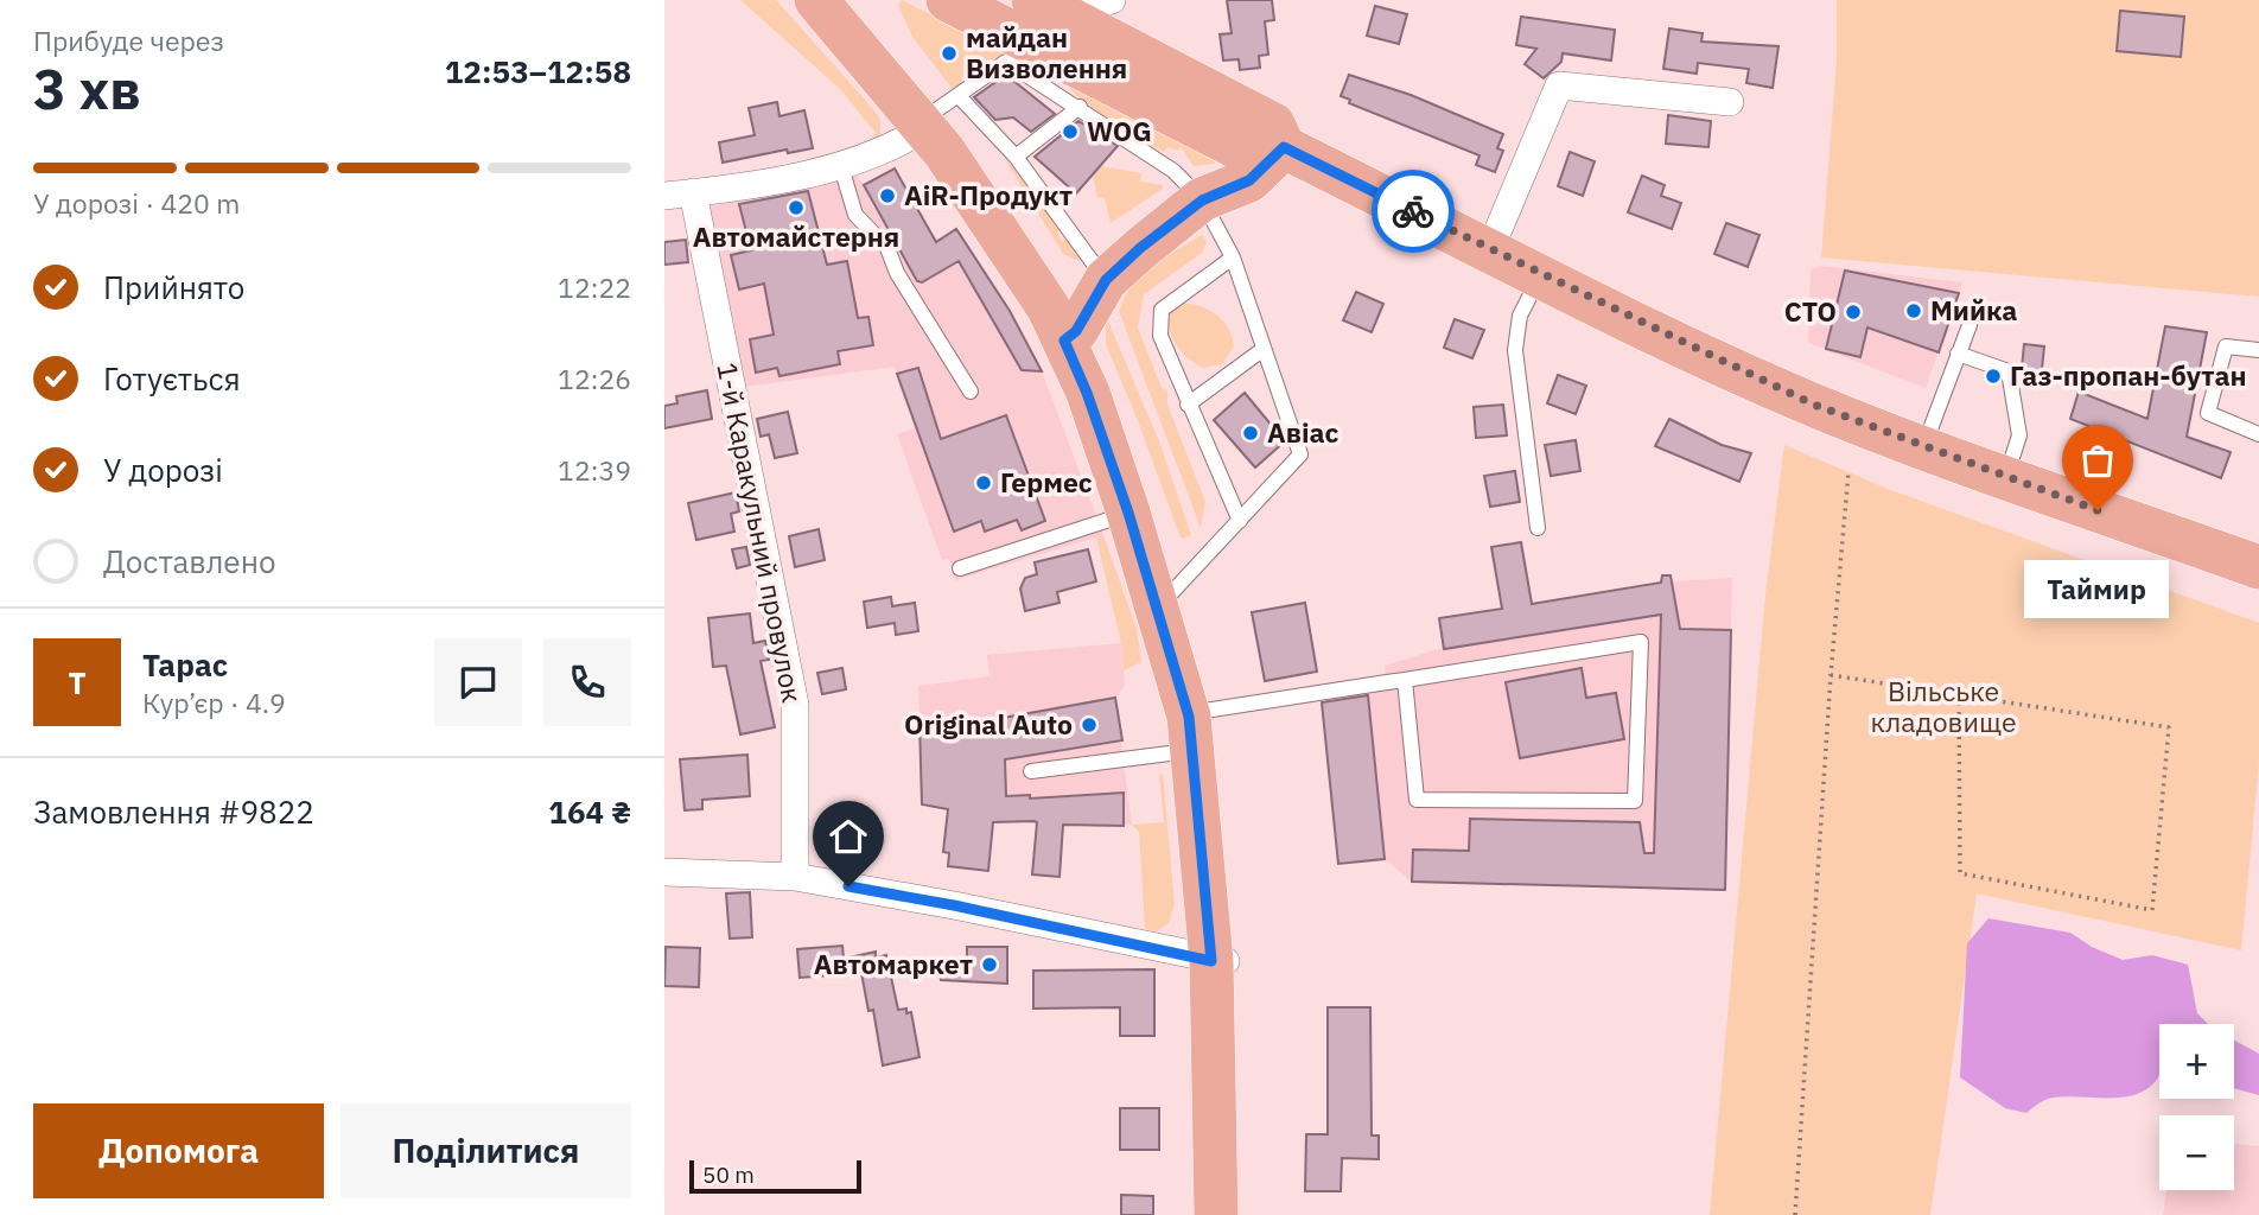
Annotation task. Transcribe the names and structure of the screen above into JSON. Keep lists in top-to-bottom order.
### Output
{
  "streets": {
    "street": ["1-й Каракульний провулок"]
  },
  "parks": ["Вільське кладовище"],
  "places": [
    "майдан Визволення",
    "WOG",
    "AiR-Продукт",
    "Автомайстерня",
    "Мийка",
    "СТО",
    "Газ-пропан-бутан",
    "Авіас",
    "Гермес",
    "Таймир",
    "Original Auto",
    "Автомаркет"
  ],
  "scale_bar": "50 m",
  "page": {
    "heading": ["3 хв", "Прибуде через", "12:53–12:58"],
    "panel": [
      "Тарас",
      "Кур’єр · 4.9",
      "Замовлення #9822",
      "164 ₴"
    ],
    "bar": "У дорозі · 420 m",
    "list": [
      ["Прийнято", "12:22"],
      ["Готується", "12:26"],
      ["У дорозі", "12:39"],
      "Доставлено"
    ],
    "bubble": "Таймир",
    "round": "Т",
    "map_buttons": ["+", "−"],
    "buttons": ["Допомога", "Поділитися"],
    "scale": "50 m"
  }
}
